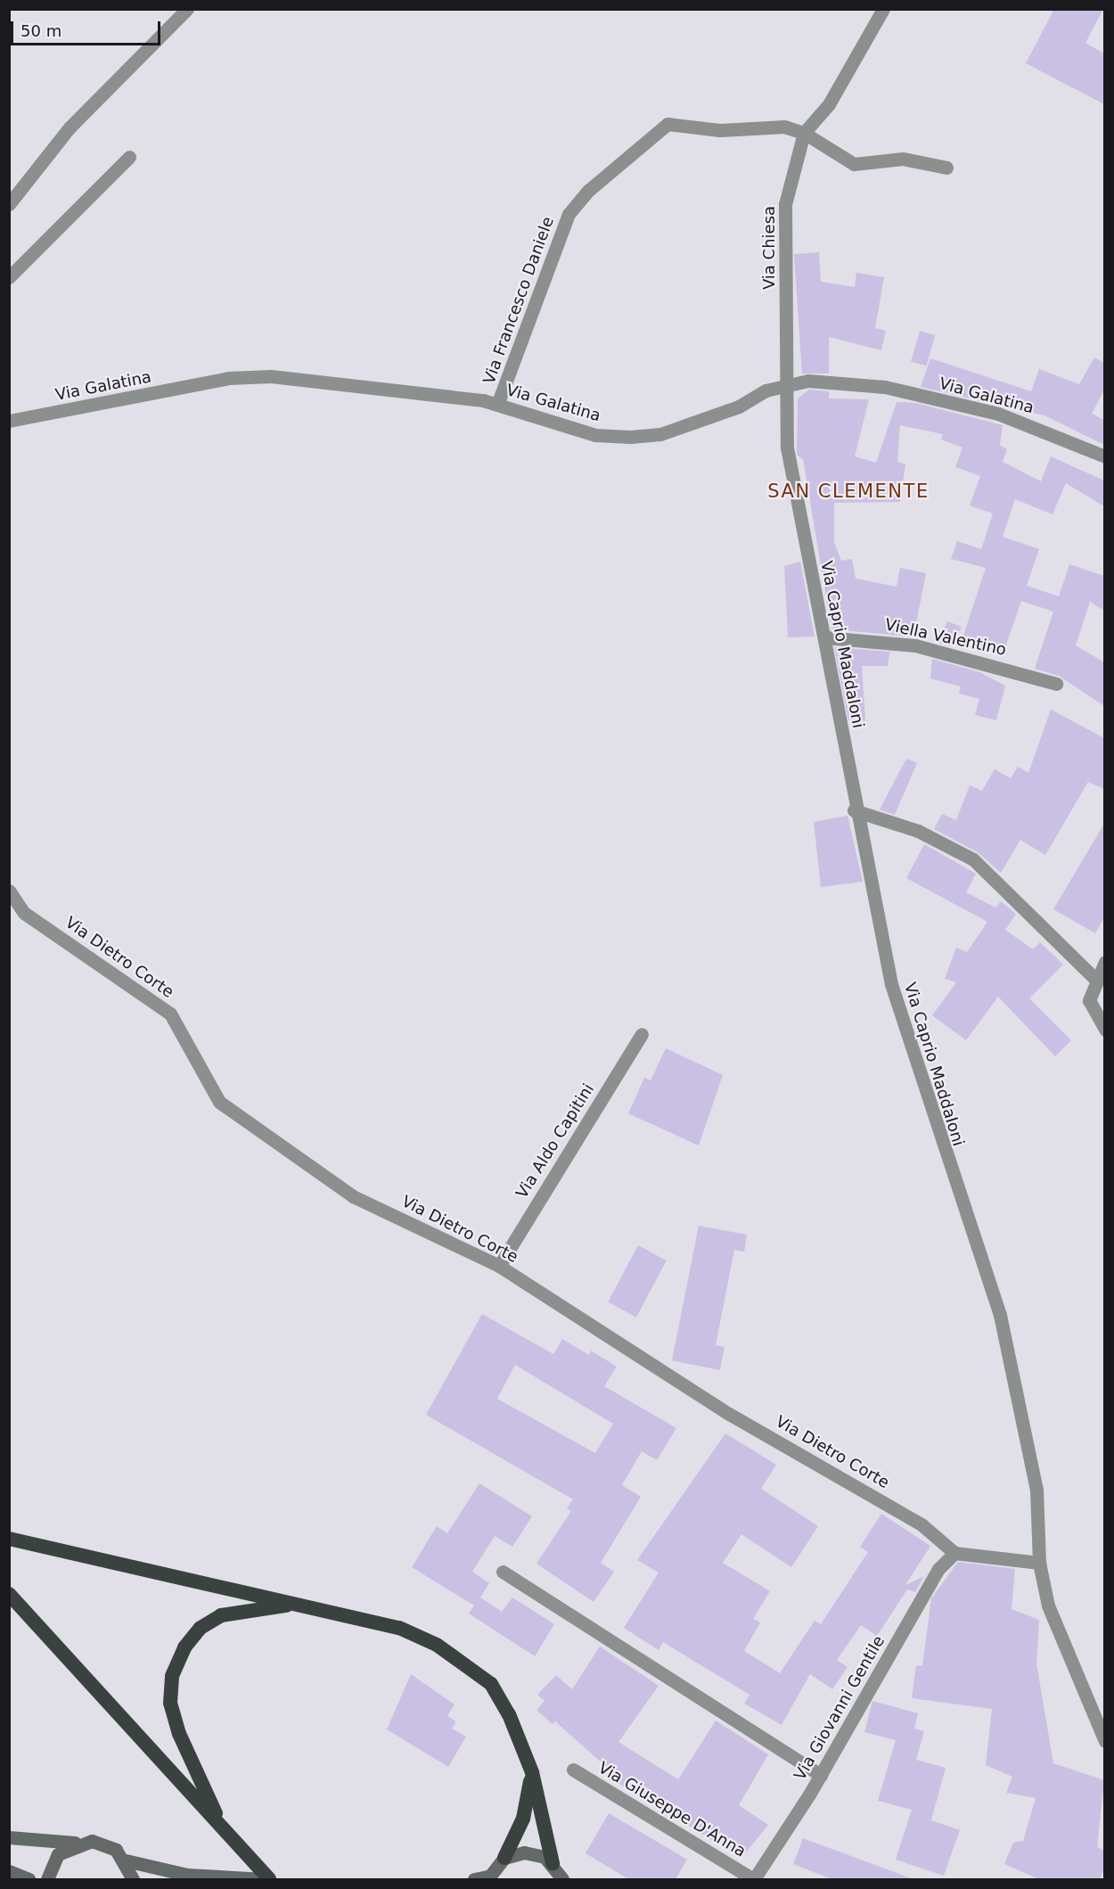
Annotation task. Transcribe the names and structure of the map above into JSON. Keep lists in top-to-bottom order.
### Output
{
  "streets": {
    "street": [
      "Via Chiesa",
      "Via Francesco Daniele",
      "Via Galatina",
      "Viella Valentino",
      "Via Caprio Maddaloni",
      "Via Dietro Corte",
      "Via Aldo Capitini",
      "Via Giovanni Gentile",
      "Via Giuseppe D'Anna"
    ]
  },
  "crossings": [
    ["Via Chiesa", "Via Francesco Daniele"],
    ["Via Chiesa", "Via Galatina"],
    ["Via Chiesa", "Via Caprio Maddaloni"],
    ["Via Francesco Daniele", "Via Galatina"],
    ["Via Galatina", "Via Caprio Maddaloni"],
    ["Viella Valentino", "Via Caprio Maddaloni"],
    ["Via Dietro Corte", "Via Aldo Capitini"],
    ["Via Dietro Corte", "Via Giovanni Gentile"],
    ["Via Giovanni Gentile", "Via Giuseppe D'Anna"]
  ],
  "districts": ["SAN CLEMENTE"],
  "scale_bar": "50 m"
}
